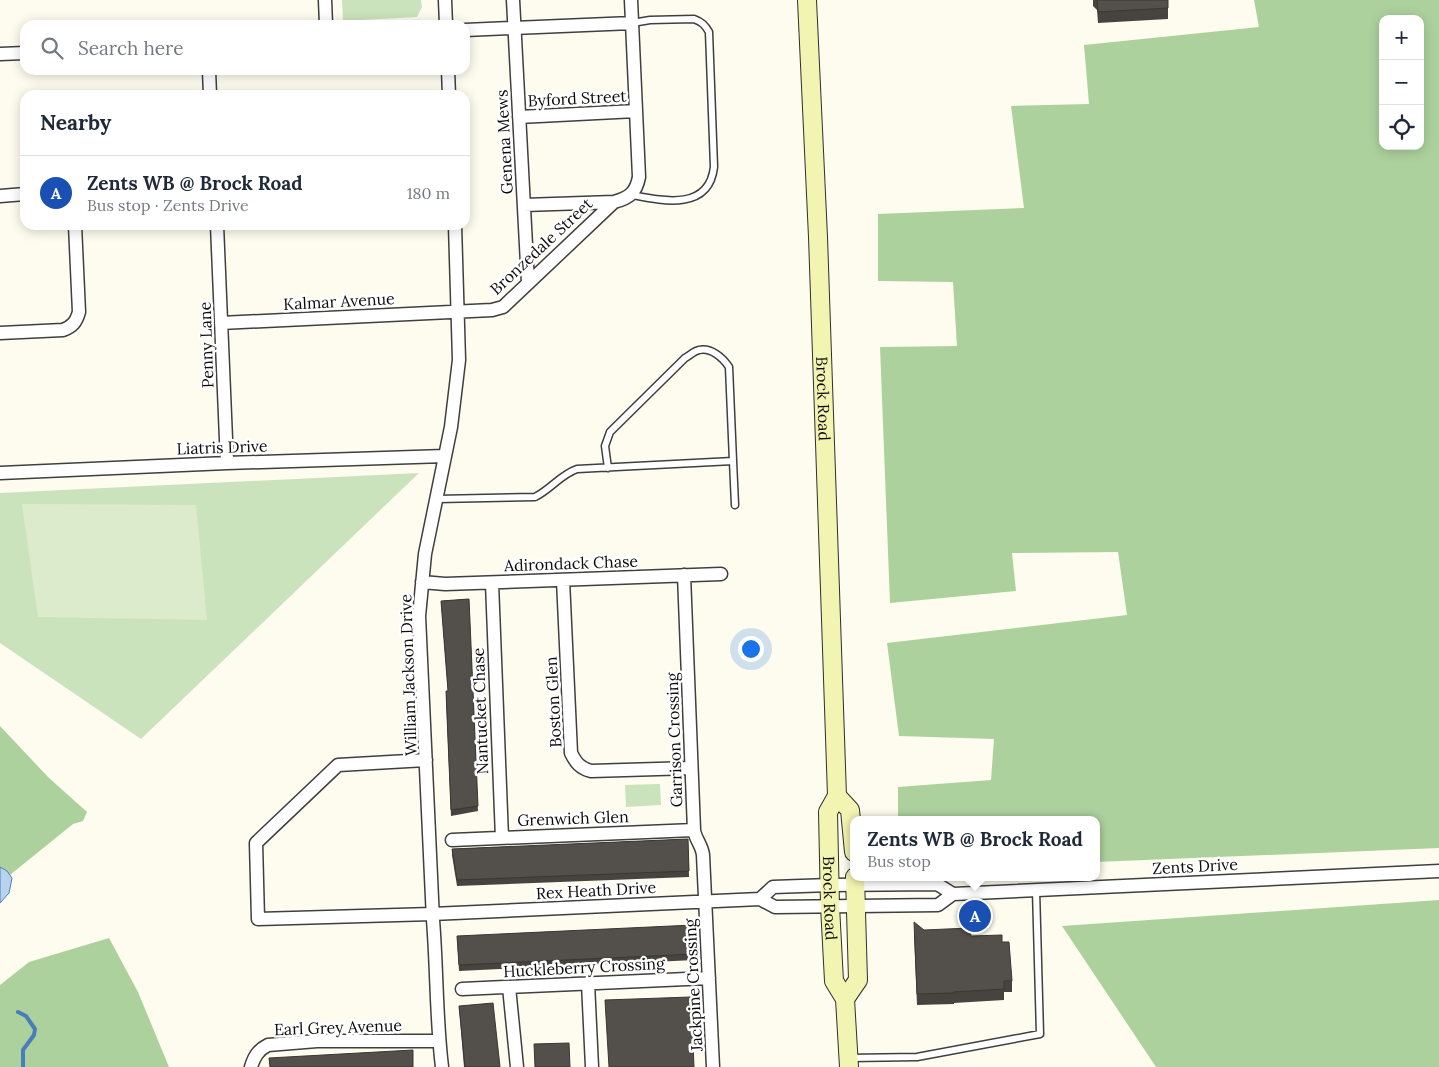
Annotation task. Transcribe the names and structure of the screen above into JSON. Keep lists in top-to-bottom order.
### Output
{
  "streets": {
    "main road": ["Brock Road"],
    "street": [
      "Byford Street",
      "Genena Mews",
      "Bronzedale Street",
      "Kalmar Avenue",
      "Penny Lane",
      "Liatris Drive",
      "Adirondack Chase",
      "William Jackson Drive",
      "Boston Glen",
      "Nantucket Chase",
      "Garrison Crossing",
      "Grenwich Glen",
      "Zents Drive",
      "Rex Heath Drive",
      "Huckleberry Crossing",
      "Jackpine Crossing",
      "Earl Grey Avenue"
    ]
  },
  "crossings": [
    ["Byford Street", "Genena Mews"],
    ["Genena Mews", "Bronzedale Street"],
    ["Bronzedale Street", "Kalmar Avenue"],
    ["Bronzedale Street", "William Jackson Drive"],
    ["Kalmar Avenue", "Penny Lane"],
    ["Kalmar Avenue", "William Jackson Drive"],
    ["Penny Lane", "Liatris Drive"],
    ["Brock Road", "Zents Drive"],
    ["Brock Road", "Rex Heath Drive"],
    ["Liatris Drive", "William Jackson Drive"],
    ["Adirondack Chase", "William Jackson Drive"],
    ["Adirondack Chase", "Boston Glen"],
    ["Adirondack Chase", "Nantucket Chase"],
    ["Adirondack Chase", "Garrison Crossing"],
    ["William Jackson Drive", "Rex Heath Drive"],
    ["William Jackson Drive", "Earl Grey Avenue"],
    ["Boston Glen", "Garrison Crossing"],
    ["Nantucket Chase", "Grenwich Glen"],
    ["Garrison Crossing", "Grenwich Glen"],
    ["Garrison Crossing", "Rex Heath Drive"],
    ["Garrison Crossing", "Jackpine Crossing"],
    ["Zents Drive", "Rex Heath Drive"],
    ["Rex Heath Drive", "Jackpine Crossing"],
    ["Huckleberry Crossing", "Jackpine Crossing"]
  ],
  "page": {
    "map_buttons": ["+", "−"],
    "search": "Search here",
    "heading": "Nearby",
    "list": [
      {
        "mark": "A",
        "name": "Zents WB @ Brock Road",
        "note": "Bus stop · Zents Drive",
        "value": "180 m"
      }
    ],
    "popup": ["Zents WB @ Brock Road", "Bus stop"],
    "pins": "A"
  }
}
